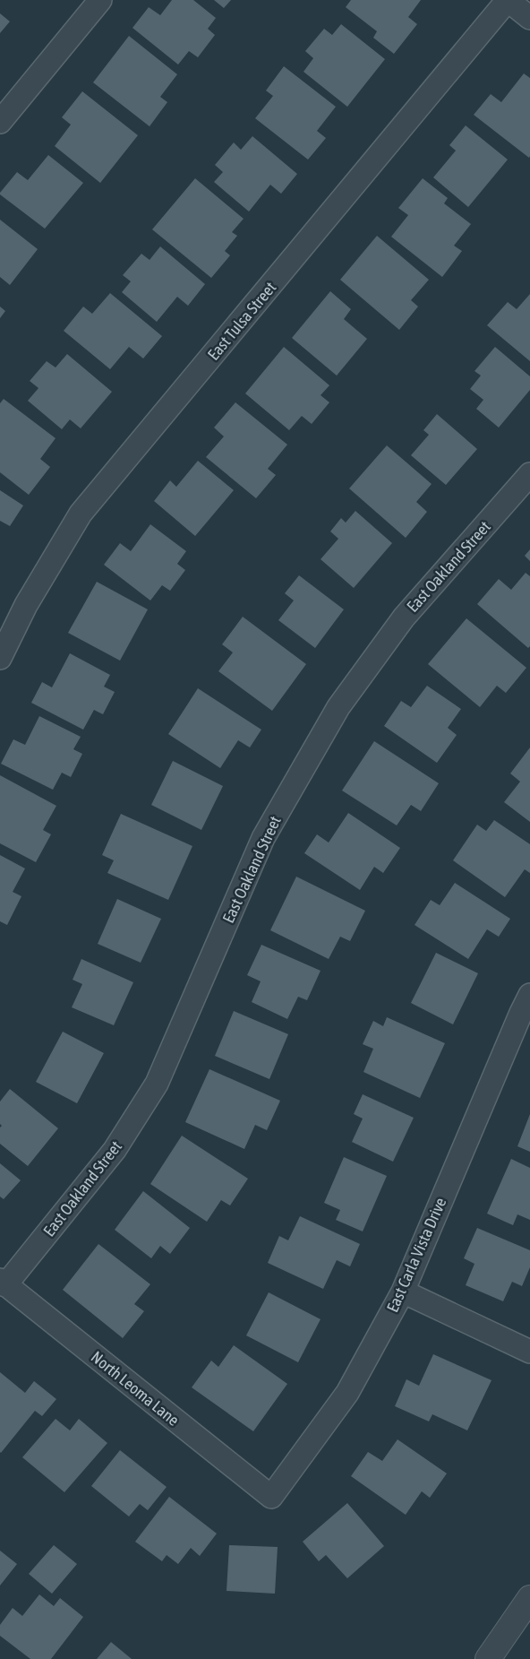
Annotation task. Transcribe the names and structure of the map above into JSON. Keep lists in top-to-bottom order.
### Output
{
  "streets": {
    "street": [
      "East Tulsa Street",
      "East Oakland Street",
      "East Carla Vista Drive",
      "North Leoma Lane"
    ]
  },
  "crossings": [
    ["East Oakland Street", "North Leoma Lane"],
    ["East Carla Vista Drive", "North Leoma Lane"]
  ]
}
